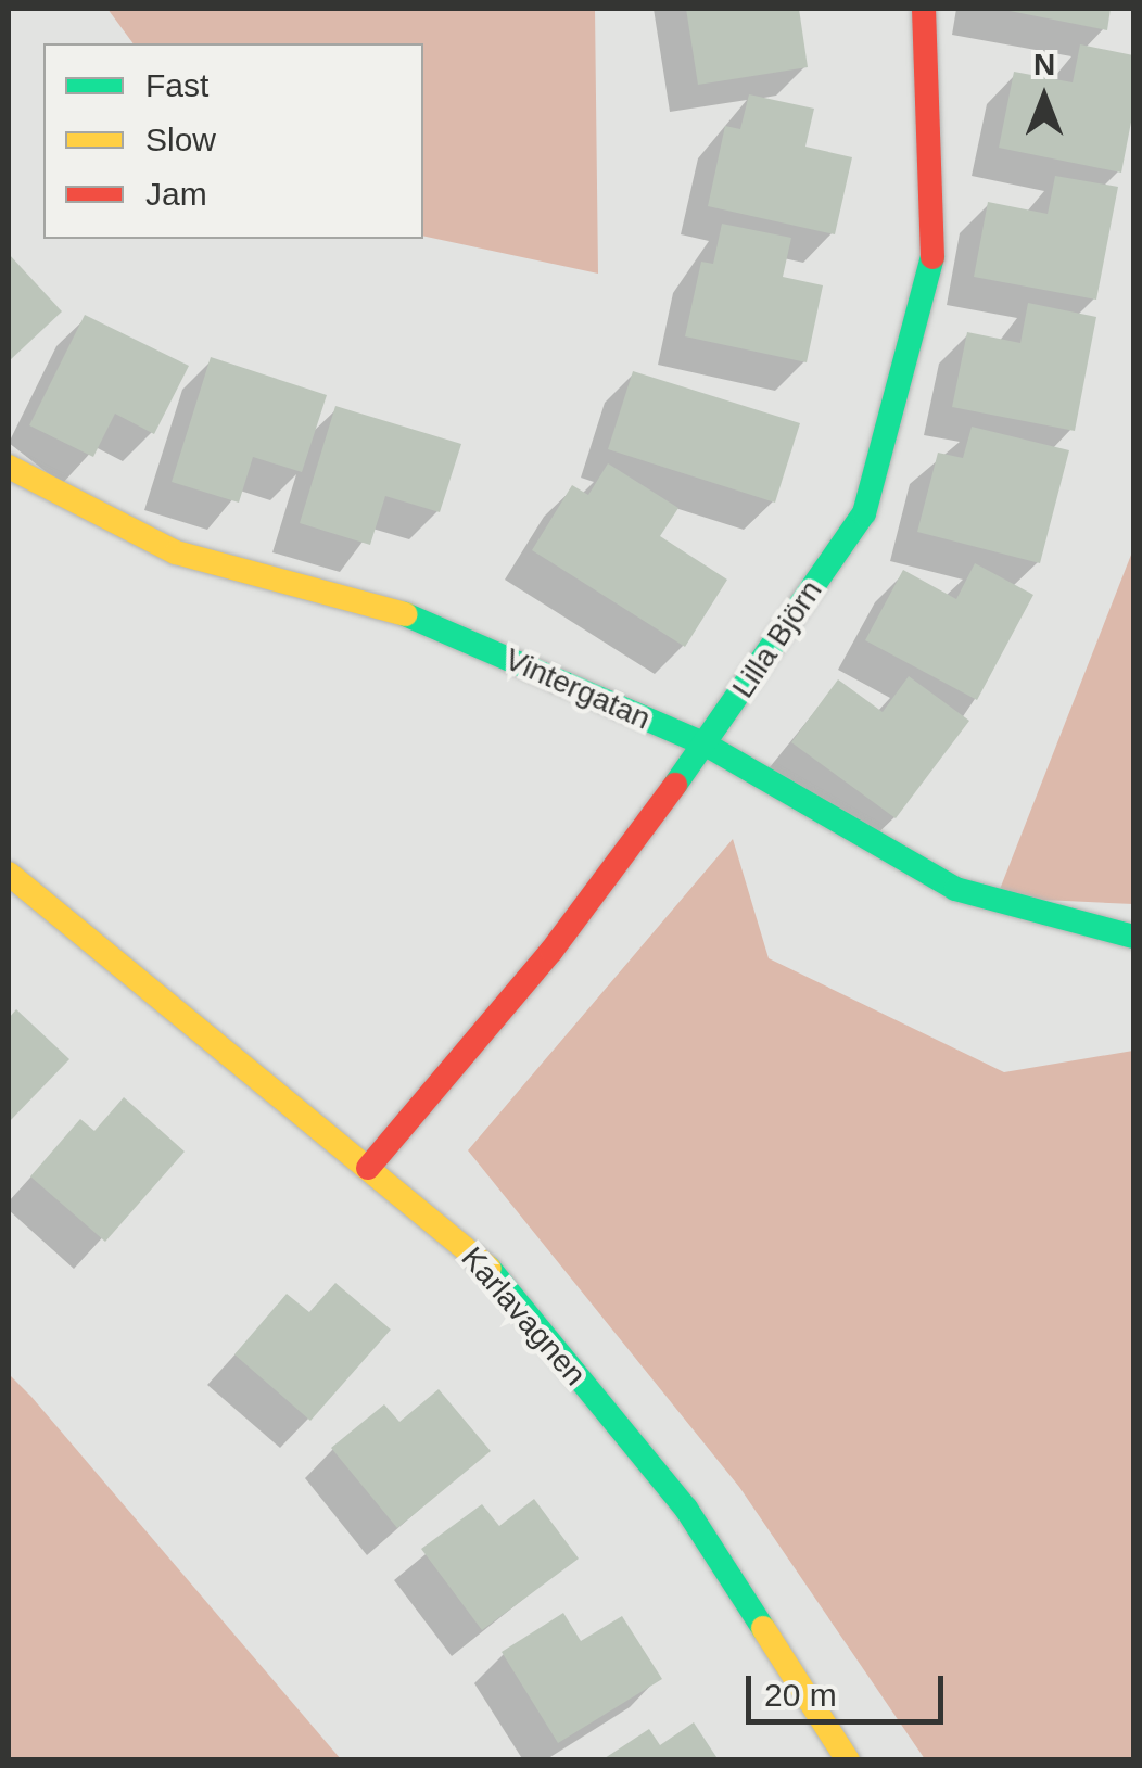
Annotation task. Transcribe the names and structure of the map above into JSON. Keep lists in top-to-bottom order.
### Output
{
  "streets": {
    "street": ["Lilla Björn", "Vintergatan", "Karlavagnen"]
  },
  "crossings": [
    ["Lilla Björn", "Vintergatan"],
    ["Lilla Björn", "Karlavagnen"]
  ],
  "legend": ["Fast", "Slow", "Jam"],
  "scale_bar": "20 m",
  "north": "top"
}
